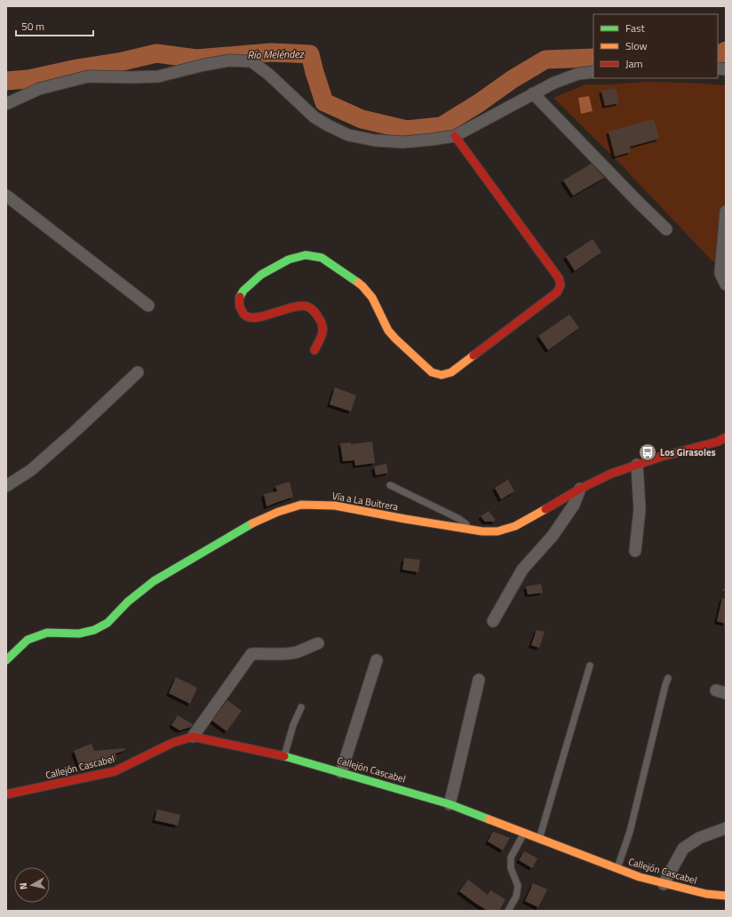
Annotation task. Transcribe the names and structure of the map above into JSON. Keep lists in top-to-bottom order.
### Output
{
  "streets": {
    "street": ["Vía a La Buitrera", "Callejón Cascabel"]
  },
  "water": ["Río Meléndez"],
  "places": {
    "bus stop": ["Los Girasoles"]
  },
  "legend": ["Fast", "Slow", "Jam"],
  "scale_bar": "50 m",
  "north": "left"
}
